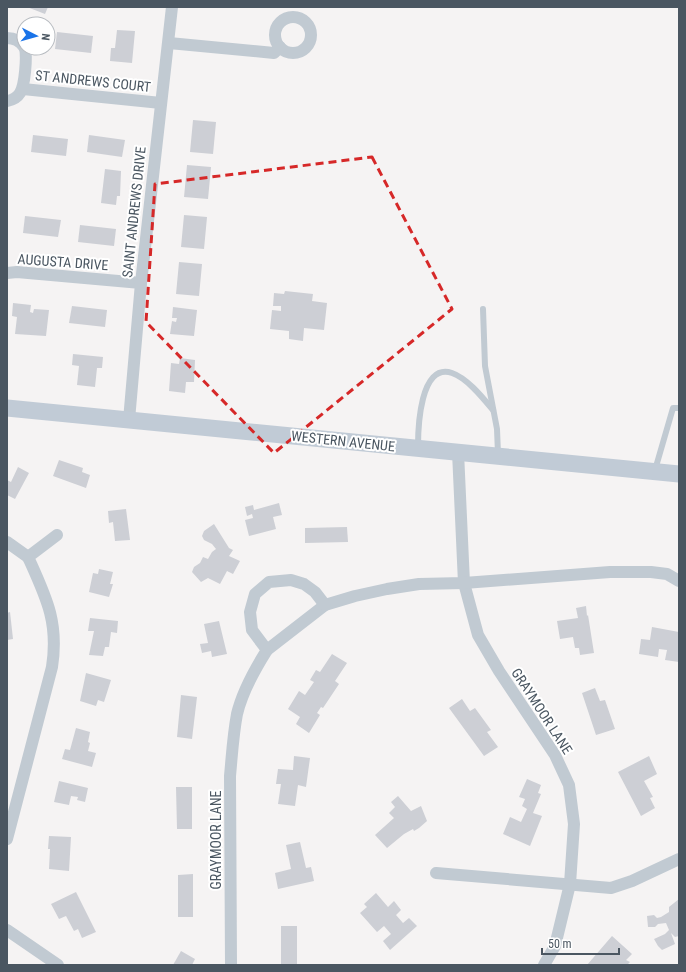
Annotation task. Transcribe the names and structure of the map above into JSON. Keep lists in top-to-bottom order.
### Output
{
  "streets": {
    "main road": ["WESTERN AVENUE"],
    "street": [
      "ST ANDREWS COURT",
      "SAINT ANDREWS DRIVE",
      "AUGUSTA DRIVE",
      "GRAYMOOR LANE"
    ]
  },
  "crossings": [
    ["ST ANDREWS COURT", "SAINT ANDREWS DRIVE"],
    ["SAINT ANDREWS DRIVE", "AUGUSTA DRIVE"],
    ["SAINT ANDREWS DRIVE", "WESTERN AVENUE"],
    ["WESTERN AVENUE", "GRAYMOOR LANE"]
  ],
  "scale_bar": "50 m",
  "north": "right"
}
